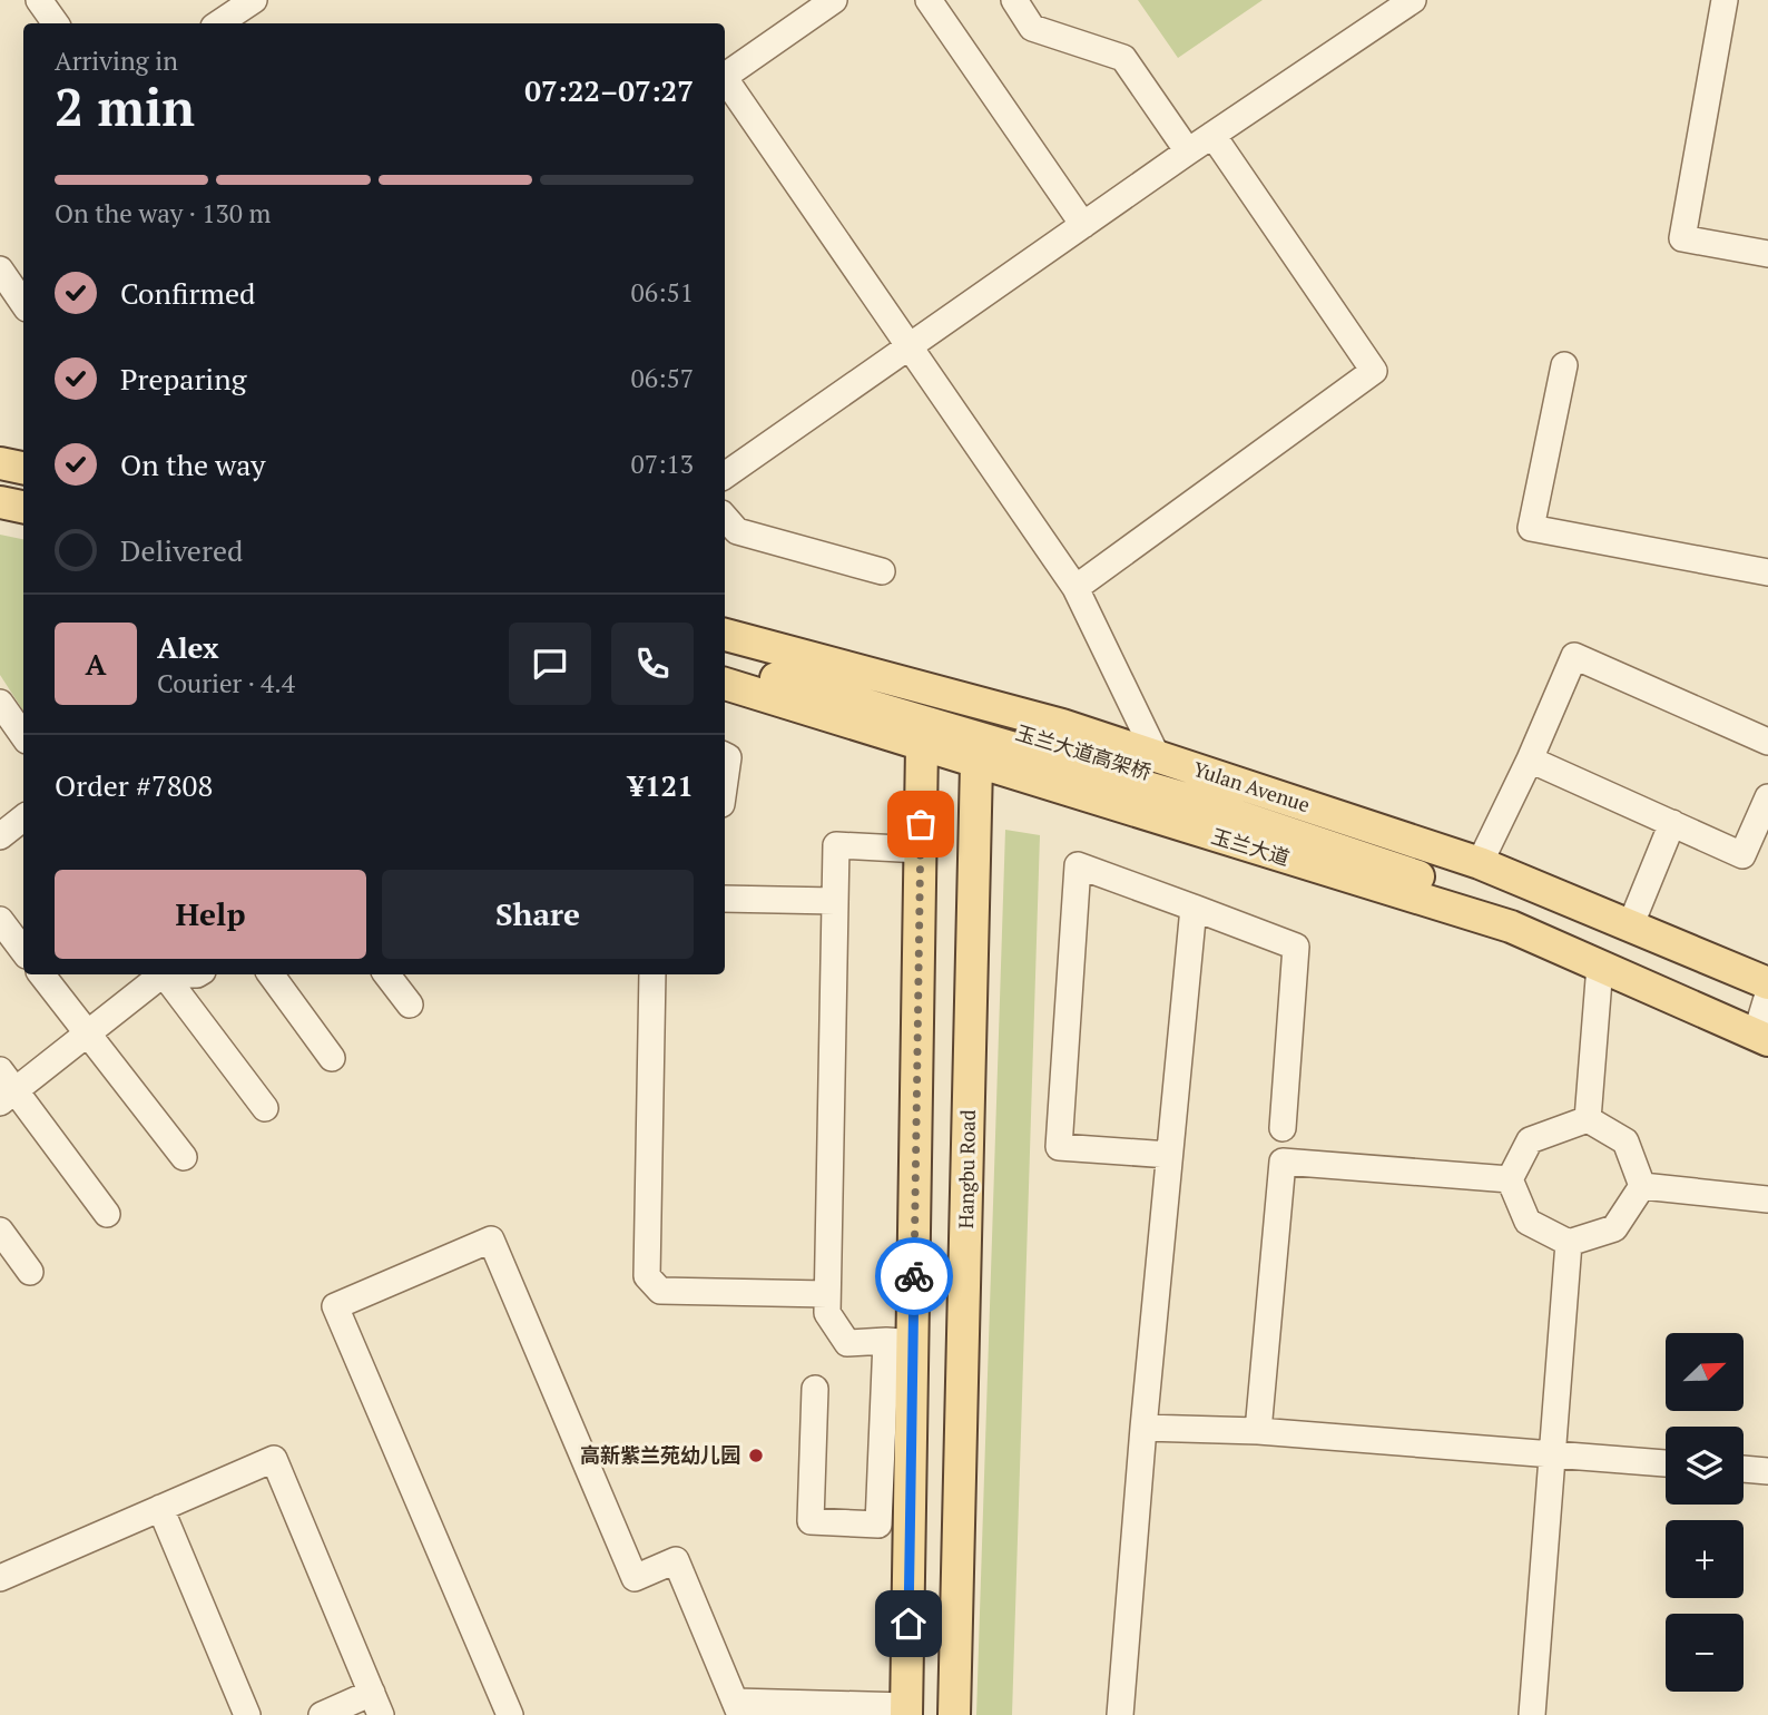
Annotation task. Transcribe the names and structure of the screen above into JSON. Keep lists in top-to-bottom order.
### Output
{
  "streets": {
    "main road": [
      "玉兰大道高架桥",
      "Yulan Avenue",
      "玉兰大道",
      "Hangbu Road"
    ]
  },
  "crossings": [
    ["玉兰大道高架桥", "Yulan Avenue"],
    ["玉兰大道高架桥", "玉兰大道"],
    ["Yulan Avenue", "玉兰大道"],
    ["玉兰大道", "Hangbu Road"]
  ],
  "places": ["高新紫兰苑幼儿园"],
  "north": "top right",
  "page": {
    "heading": ["2 min", "Arriving in", "07:22–07:27"],
    "panel": [
      "Alex",
      "Courier · 4.4",
      "Order #7808",
      "¥121"
    ],
    "bar": "On the way · 130 m",
    "list": [
      ["Confirmed", "06:51"],
      ["Preparing", "06:57"],
      ["On the way", "07:13"],
      "Delivered"
    ],
    "round": "A",
    "buttons": ["Help", "Share"],
    "map_buttons": ["+", "−"]
  }
}
